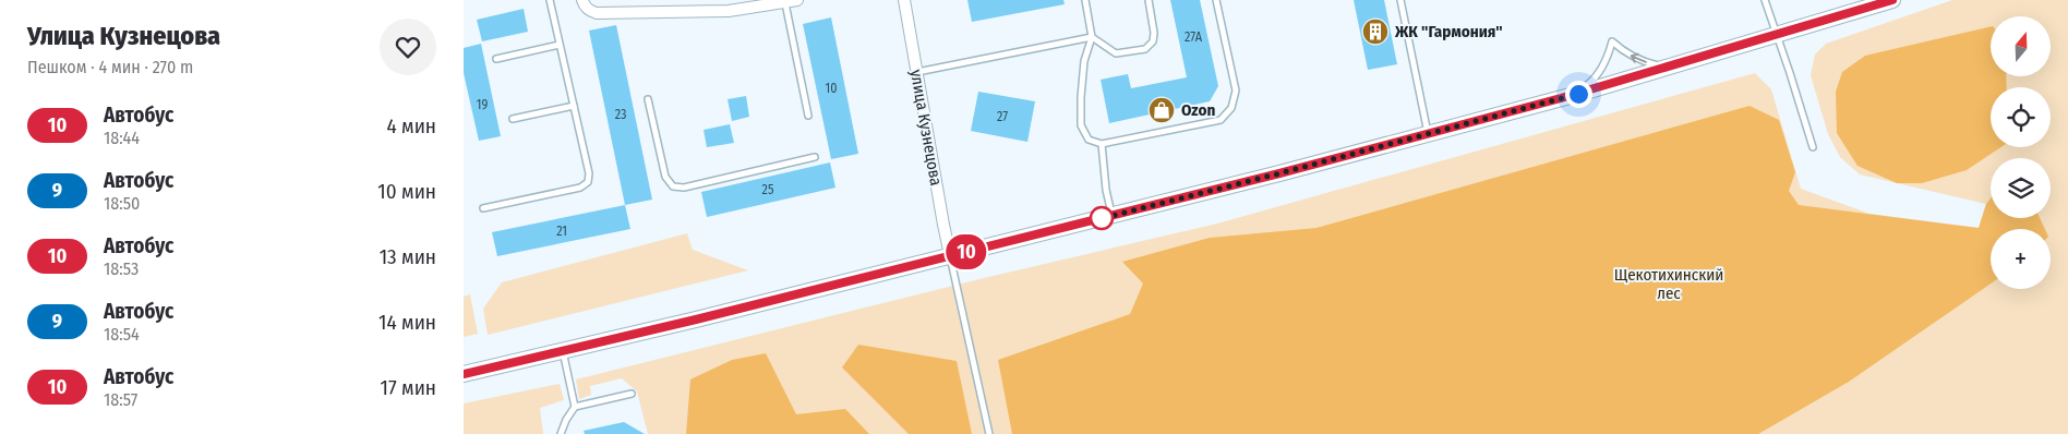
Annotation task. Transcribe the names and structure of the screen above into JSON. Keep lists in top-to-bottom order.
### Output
{
  "streets": {
    "street": ["улица Кузнецова"]
  },
  "parks": ["Щекотихинский лес"],
  "places": {
    "building": ["ЖК \"Гармония\""],
    "shop": ["Ozon"]
  },
  "lines": ["bus line 10"],
  "house_numbers": [
    "27А",
    "10",
    "19",
    "23",
    "27",
    "25",
    "21"
  ],
  "north": "top",
  "page": {
    "heading": ["Улица Кузнецова", "Пешком · 4 мин · 270 m"],
    "on_map": "10",
    "map_buttons": "+",
    "list": [
      {
        "mark": "10",
        "name": "Автобус",
        "note": "18:44",
        "value": "4 мин"
      },
      {
        "mark": "9",
        "name": "Автобус",
        "note": "18:50",
        "value": "10 мин"
      },
      {
        "mark": "10",
        "name": "Автобус",
        "note": "18:53",
        "value": "13 мин"
      },
      {
        "mark": "9",
        "name": "Автобус",
        "note": "18:54",
        "value": "14 мин"
      },
      {
        "mark": "10",
        "name": "Автобус",
        "note": "18:57",
        "value": "17 мин"
      }
    ]
  }
}
